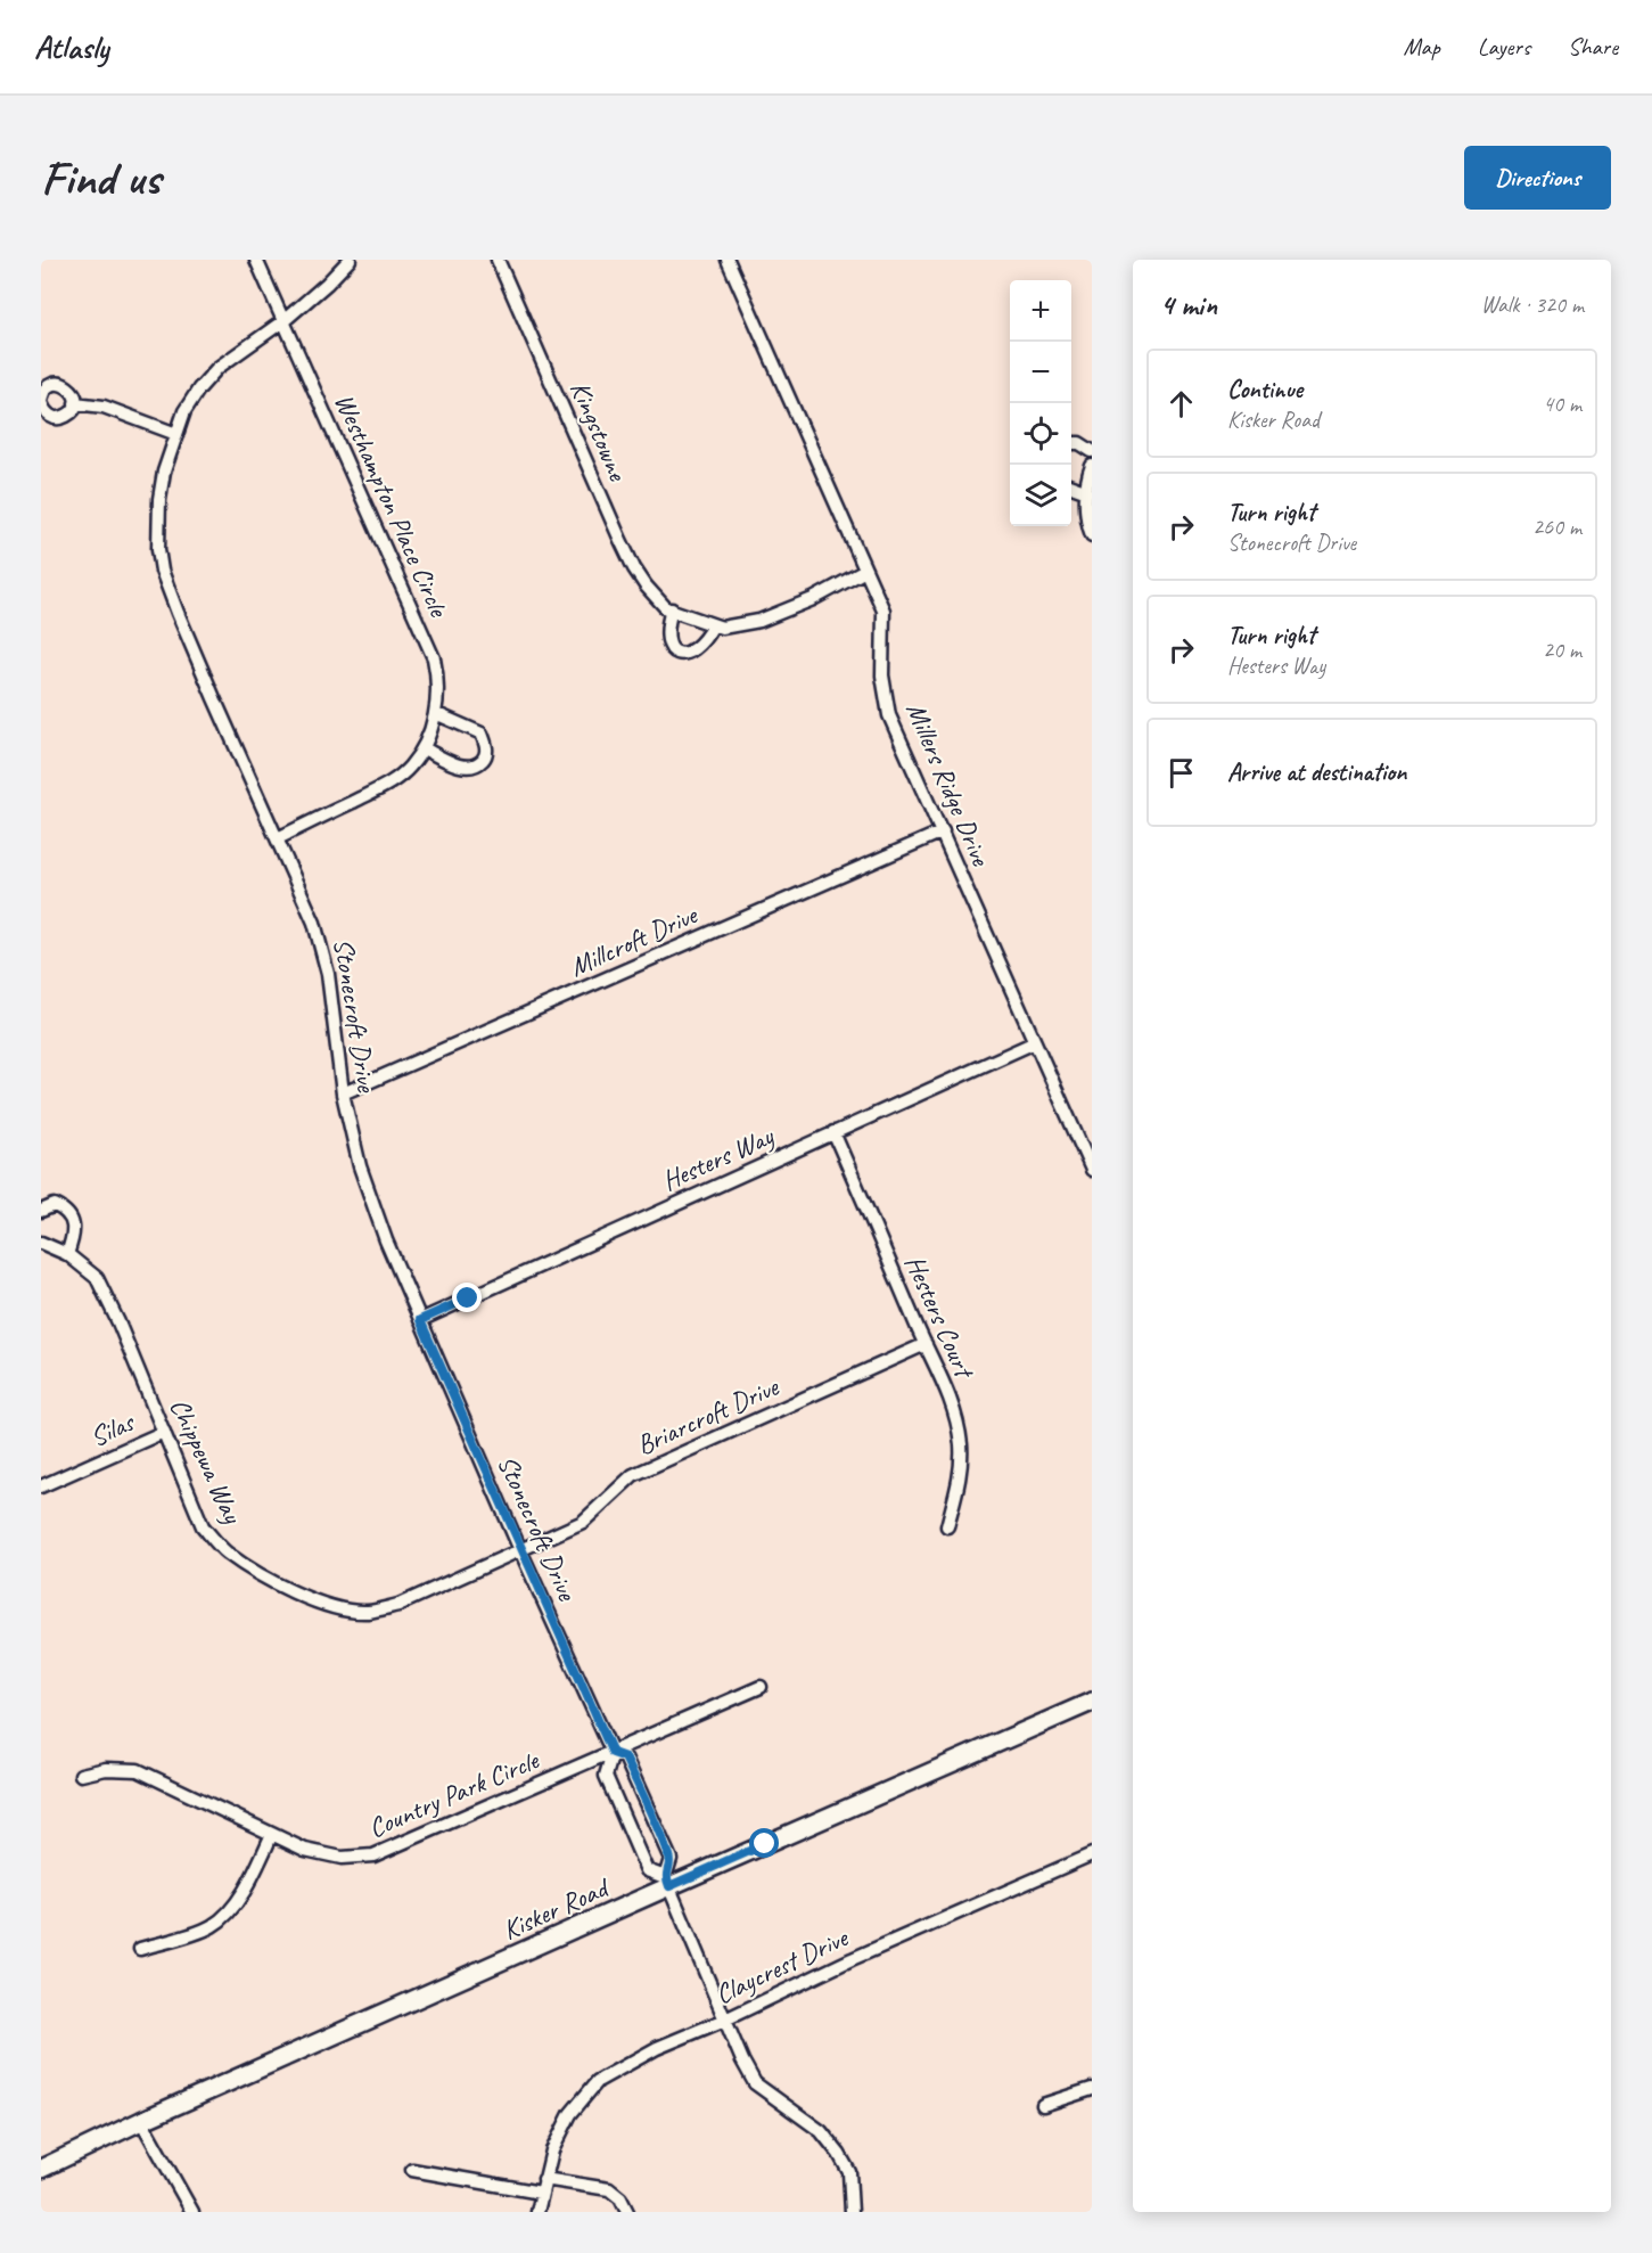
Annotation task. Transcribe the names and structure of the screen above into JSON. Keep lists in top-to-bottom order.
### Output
{
  "streets": {
    "main road": ["Kisker Road"],
    "street": [
      "Kingstowne",
      "Westhampton Place Circle",
      "Millers Ridge Drive",
      "Millcroft Drive",
      "Stonecroft Drive",
      "Hesters Way",
      "Hesters Court",
      "Briarcroft Drive",
      "Silas",
      "Chippewa Way",
      "Country Park Circle",
      "Claycrest Drive"
    ]
  },
  "crossings": [
    ["Kingstowne", "Millers Ridge Drive"],
    ["Westhampton Place Circle", "Stonecroft Drive"],
    ["Millers Ridge Drive", "Millcroft Drive"],
    ["Millers Ridge Drive", "Hesters Way"],
    ["Millcroft Drive", "Stonecroft Drive"],
    ["Stonecroft Drive", "Hesters Way"],
    ["Stonecroft Drive", "Briarcroft Drive"],
    ["Stonecroft Drive", "Chippewa Way"],
    ["Stonecroft Drive", "Country Park Circle"],
    ["Stonecroft Drive", "Kisker Road"],
    ["Hesters Way", "Hesters Court"],
    ["Hesters Court", "Briarcroft Drive"],
    ["Briarcroft Drive", "Chippewa Way"],
    ["Silas", "Chippewa Way"]
  ],
  "page": {
    "header": "Atlasly",
    "nav": ["Map", "Layers", "Share"],
    "buttons": "Directions",
    "title": "Find us",
    "heading": ["4 min", "Walk · 320 m"],
    "map_buttons": ["+", "−"],
    "list": [
      ["Continue", "Kisker Road", "40 m"],
      ["Turn right", "Stonecroft Drive", "260 m"],
      ["Turn right", "Hesters Way", "20 m"],
      "Arrive at destination"
    ]
  }
}
